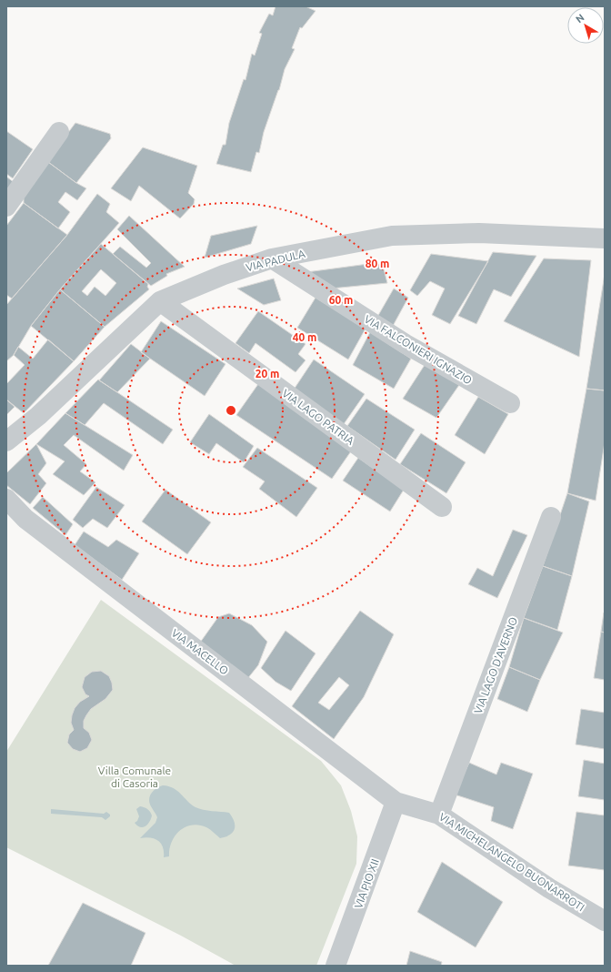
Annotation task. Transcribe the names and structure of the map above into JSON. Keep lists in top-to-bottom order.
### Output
{
  "streets": {
    "street": [
      "VIA PADULA",
      "VIA FALCONIERI IGNAZIO",
      "VIA LAGO PATRIA",
      "VIA MACELLO",
      "VIA LAGO D'AVERNO",
      "VIA MICHELANGELO BUONARROTI",
      "VIA PIO XII"
    ]
  },
  "crossings": [
    ["VIA PADULA", "VIA FALCONIERI IGNAZIO"],
    ["VIA PADULA", "VIA LAGO PATRIA"],
    ["VIA MACELLO", "VIA MICHELANGELO BUONARROTI"],
    ["VIA MACELLO", "VIA PIO XII"],
    ["VIA LAGO D'AVERNO", "VIA MICHELANGELO BUONARROTI"],
    ["VIA MICHELANGELO BUONARROTI", "VIA PIO XII"]
  ],
  "parks": ["Villa Comunale di Casoria"],
  "north": "top left",
  "rings": [
    "80 m",
    "60 m",
    "40 m",
    "20 m"
  ]
}
